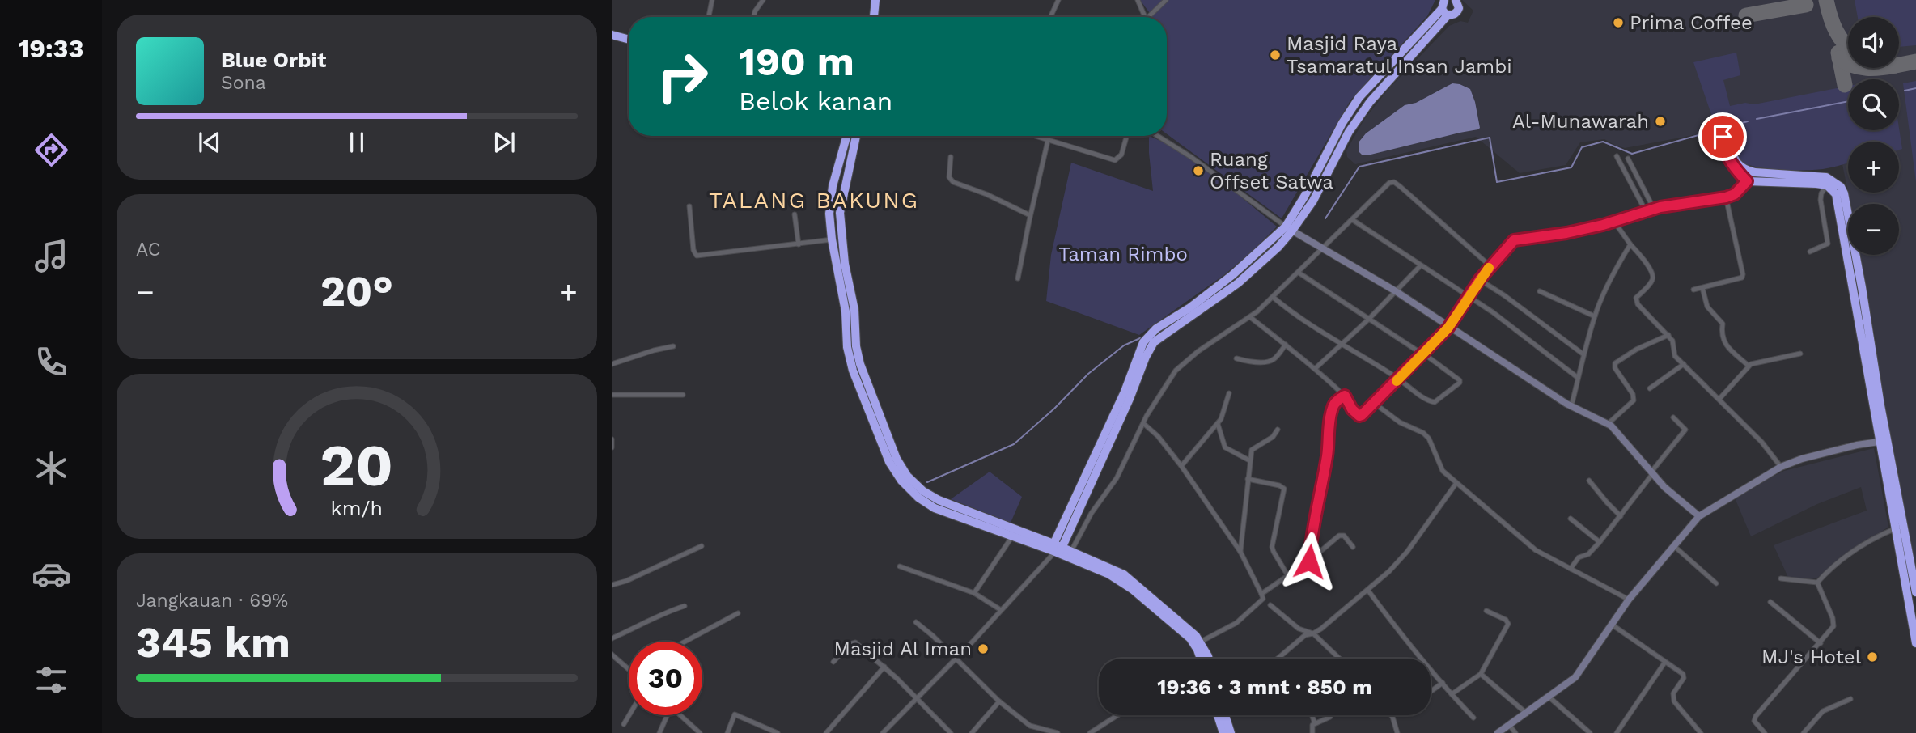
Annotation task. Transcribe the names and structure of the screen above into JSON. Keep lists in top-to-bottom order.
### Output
{
  "districts": ["TALANG BAKUNG"],
  "parks": ["Taman Rimbo"],
  "places": [
    "Prima Coffee",
    "Masjid Raya Tsamaratul Insan Jambi",
    "Al-Munawarah",
    "Ruang Offset Satwa",
    "Masjid Al Iman",
    "MJ's Hotel"
  ],
  "page": {
    "tabs": "19:33",
    "map_buttons": ["+", "−"],
    "turn": ["190 m", "Belok kanan"],
    "song": ["Blue Orbit", "Sona"],
    "tile": [
      "AC",
      ["Jangkauan · 69%", "345 km"]
    ],
    "heat": ["−", "20°", "+"],
    "limit": "30",
    "trip": "19:36 · 3 mnt · 850 m",
    "gauge": ["20", "km/h"]
  }
}
